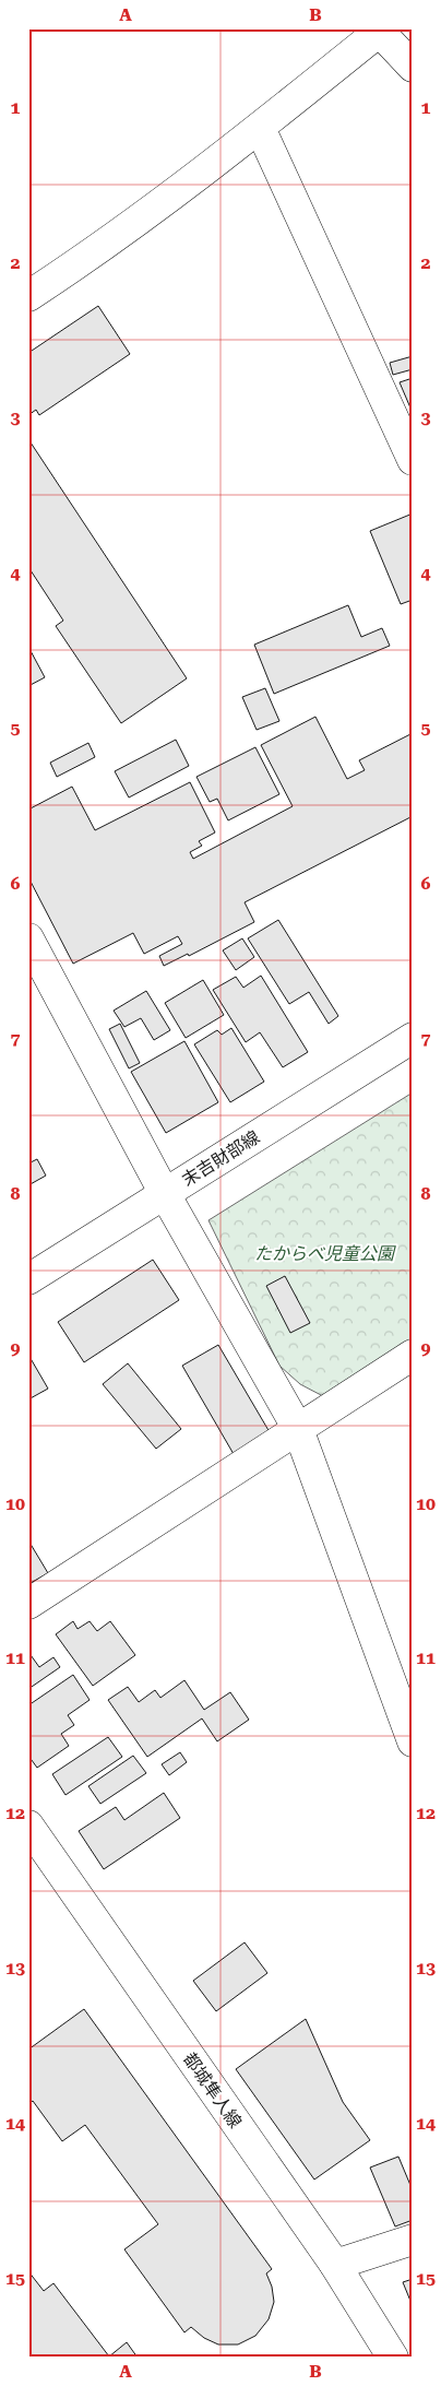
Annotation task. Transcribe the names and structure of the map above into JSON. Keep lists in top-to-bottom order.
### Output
{
  "streets": {
    "street": ["末吉財部線", "都城隼人線"]
  },
  "parks": ["たからべ児童公園"],
  "grid": {
    "columns": ["A", "B"],
    "rows": [
      "1",
      "2",
      "3",
      "4",
      "5",
      "6",
      "7",
      "8",
      "9",
      "10",
      "11",
      "12",
      "13",
      "14",
      "15"
    ]
  }
}
